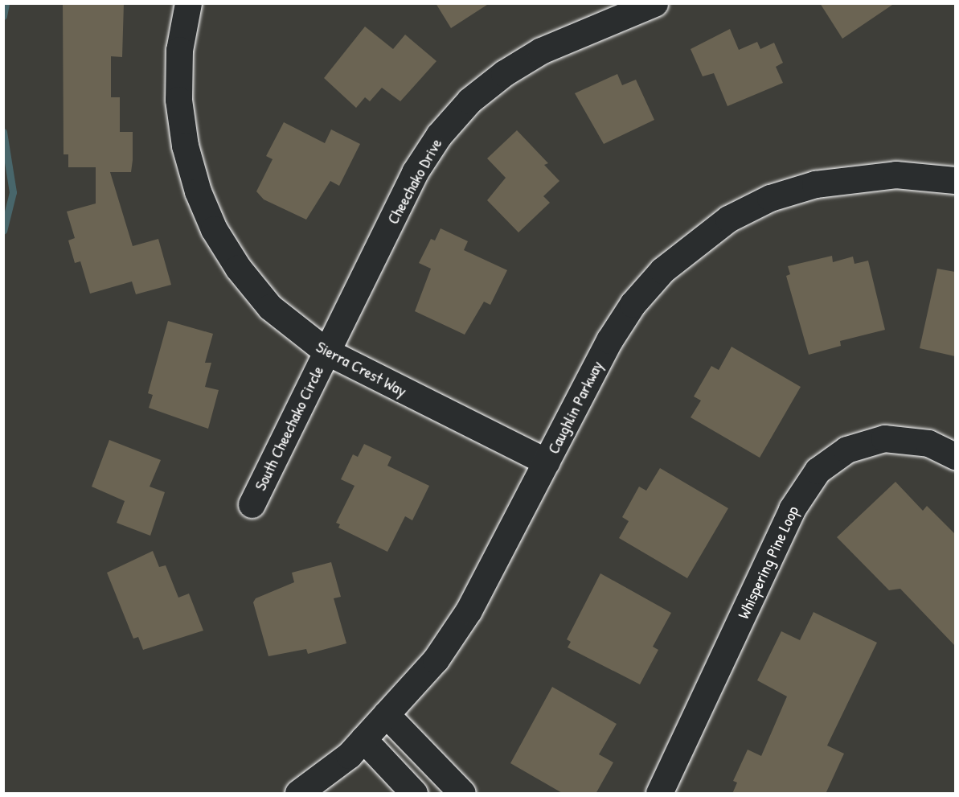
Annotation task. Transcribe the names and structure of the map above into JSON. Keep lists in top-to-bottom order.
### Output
{
  "streets": {
    "street": [
      "Cheechako Drive",
      "Sierra Crest Way",
      "Caughlin Parkway",
      "South Cheechako Circle",
      "Whispering Pine Loop"
    ]
  },
  "crossings": [
    ["Cheechako Drive", "Sierra Crest Way"],
    ["Cheechako Drive", "South Cheechako Circle"],
    ["Sierra Crest Way", "Caughlin Parkway"],
    ["Sierra Crest Way", "South Cheechako Circle"]
  ]
}
